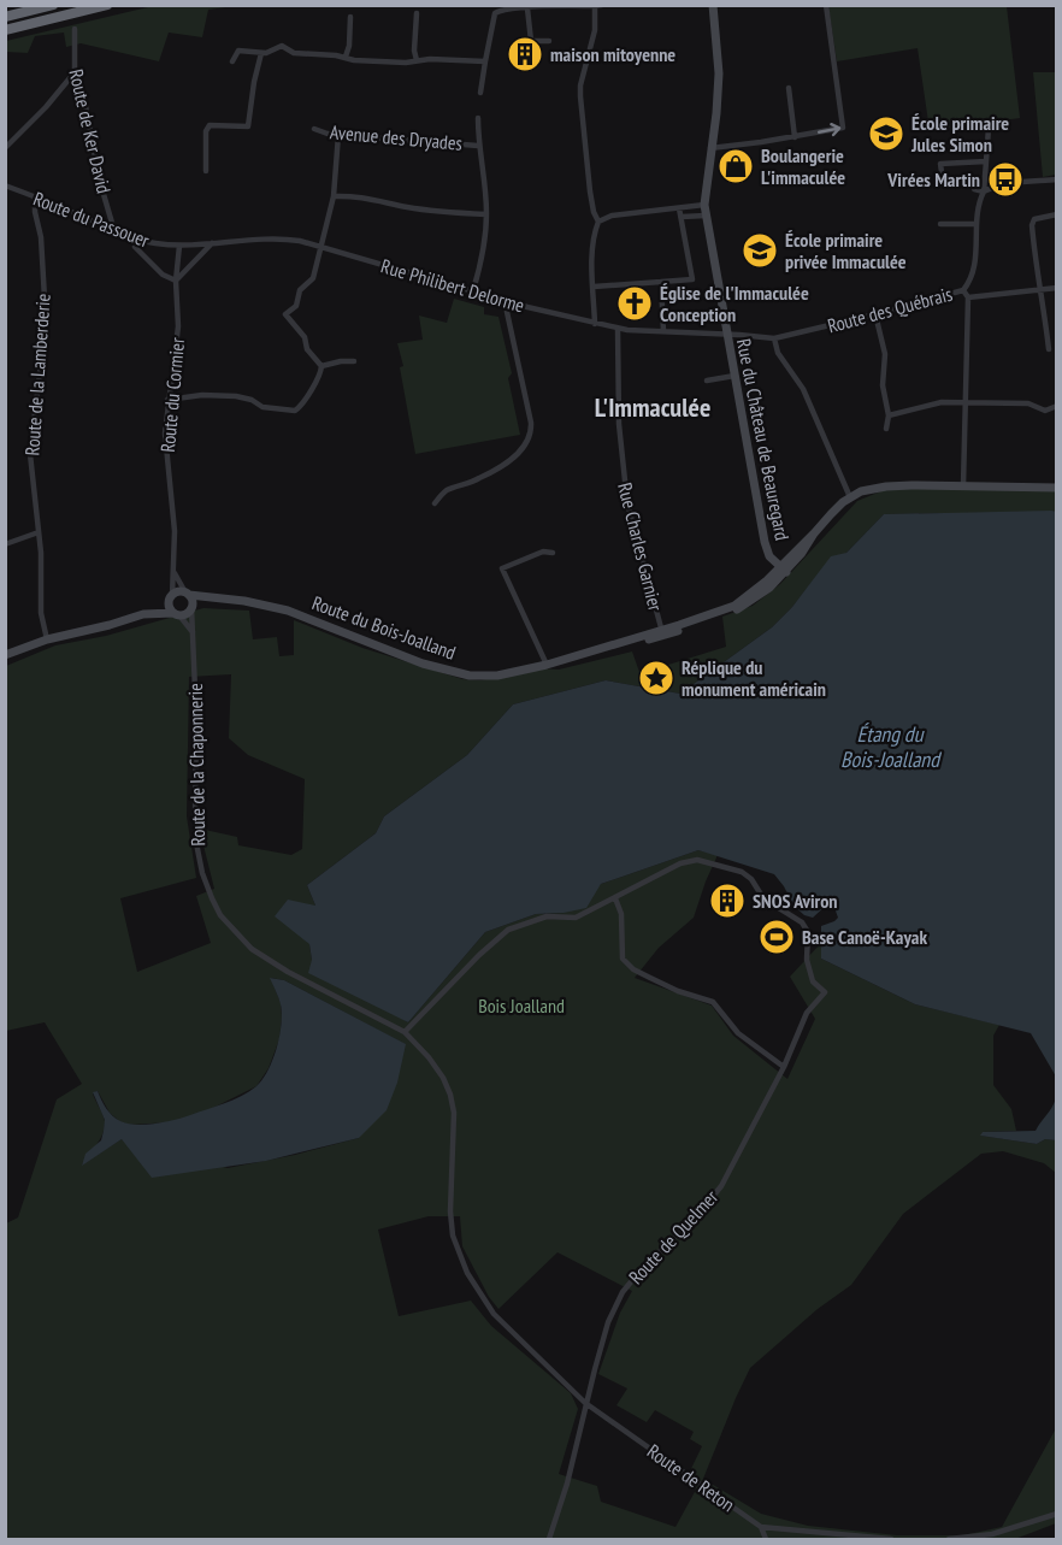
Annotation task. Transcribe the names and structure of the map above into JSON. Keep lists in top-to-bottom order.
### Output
{
  "streets": {
    "street": [
      "Route de Ker David",
      "Avenue des Dryades",
      "Route du Passouer",
      "Rue Philibert Delorme",
      "Route des Québrais",
      "Route de la Lamberderie",
      "Route du Cormier",
      "Rue du Château de Beauregard",
      "Rue Charles Garnier",
      "Route du Bois-Joalland",
      "Route de la Chaponnerie",
      "Route de Quelmer",
      "Route de Reton"
    ]
  },
  "crossings": [
    ["Route de Ker David", "Route du Passouer"],
    ["Route du Passouer", "Rue Philibert Delorme"],
    ["Route du Passouer", "Route de la Lamberderie"],
    ["Route du Passouer", "Route du Cormier"],
    ["Rue Philibert Delorme", "Route des Québrais"],
    ["Rue Philibert Delorme", "Route du Cormier"],
    ["Rue Philibert Delorme", "Rue du Château de Beauregard"],
    ["Rue Philibert Delorme", "Rue Charles Garnier"],
    ["Route des Québrais", "Rue du Château de Beauregard"],
    ["Route du Cormier", "Route du Bois-Joalland"],
    ["Route du Cormier", "Route de la Chaponnerie"],
    ["Rue du Château de Beauregard", "Route du Bois-Joalland"],
    ["Rue Charles Garnier", "Route du Bois-Joalland"],
    ["Route du Bois-Joalland", "Route de la Chaponnerie"],
    ["Route de la Chaponnerie", "Route de Quelmer"],
    ["Route de la Chaponnerie", "Route de Reton"],
    ["Route de Quelmer", "Route de Reton"]
  ],
  "districts": ["L'Immaculée"],
  "water": ["Étang du Bois-Joalland"],
  "parks": ["Bois Joalland"],
  "places": {
    "building": ["maison mitoyenne", "SNOS Aviron"],
    "school or university": ["École primaire Jules Simon", "École primaire privée Immaculée"],
    "shop": ["Boulangerie L'immaculée"],
    "bus stop": ["Virées Martin"],
    "church": ["Église de l'Immaculée Conception"],
    "place": ["Réplique du monument américain"],
    "sports": ["Base Canoë-Kayak"]
  }
}
